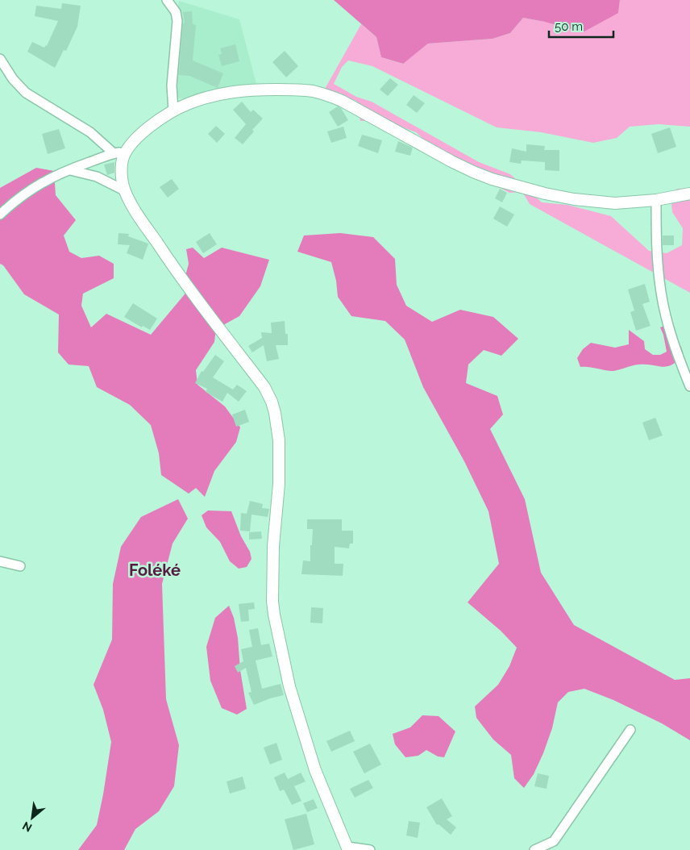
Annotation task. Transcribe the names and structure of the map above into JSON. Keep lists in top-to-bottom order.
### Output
{
  "districts": ["Foléké"],
  "scale_bar": "50 m",
  "north": "bottom left"
}
